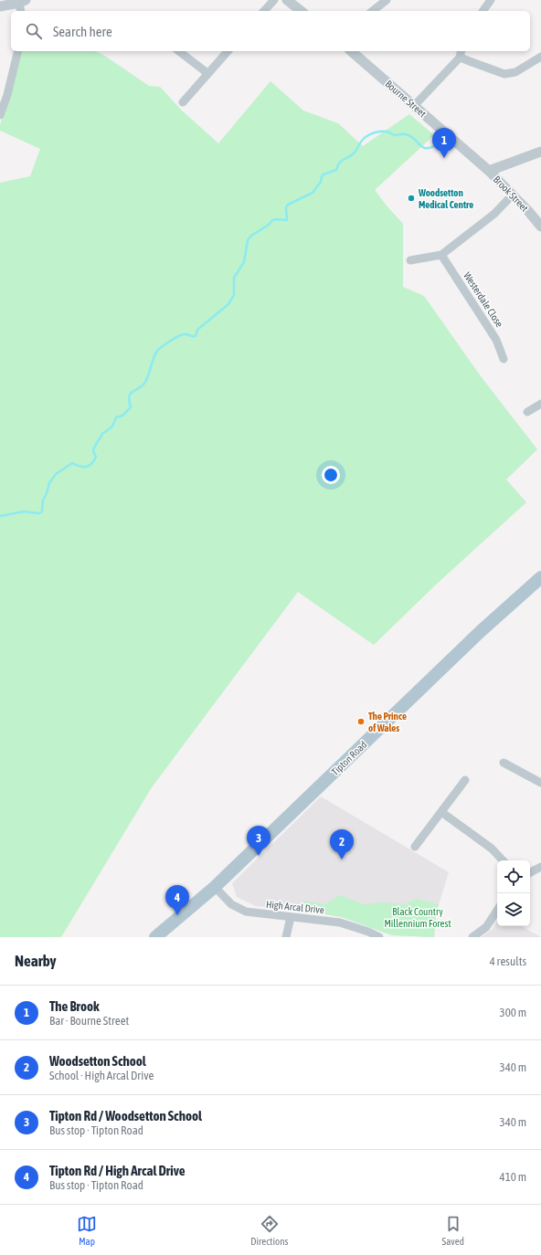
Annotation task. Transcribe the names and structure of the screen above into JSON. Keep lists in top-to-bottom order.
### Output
{
  "streets": {
    "main road": ["Tipton Road"],
    "street": [
      "Bourne Street",
      "Brook Street",
      "Westerdale Close",
      "High Arcal Drive"
    ]
  },
  "crossings": [
    ["Bourne Street", "Brook Street"],
    ["Tipton Road", "High Arcal Drive"]
  ],
  "parks": ["Black Country Millennium Forest"],
  "places": ["Woodsetton Medical Centre", "The Prince of Wales"],
  "page": {
    "search": "Search here",
    "pins": [
      "1",
      "3",
      "2",
      "4"
    ],
    "heading": ["Nearby", "4 results"],
    "list": [
      {
        "mark": "1",
        "name": "The Brook",
        "note": "Bar · Bourne Street",
        "value": "300 m"
      },
      {
        "mark": "2",
        "name": "Woodsetton School",
        "note": "School · High Arcal Drive",
        "value": "340 m"
      },
      {
        "mark": "3",
        "name": "Tipton Rd / Woodsetton School",
        "note": "Bus stop · Tipton Road",
        "value": "340 m"
      },
      {
        "mark": "4",
        "name": "Tipton Rd / High Arcal Drive",
        "note": "Bus stop · Tipton Road",
        "value": "410 m"
      }
    ],
    "nav": ["Map", "Directions", "Saved"]
  }
}
